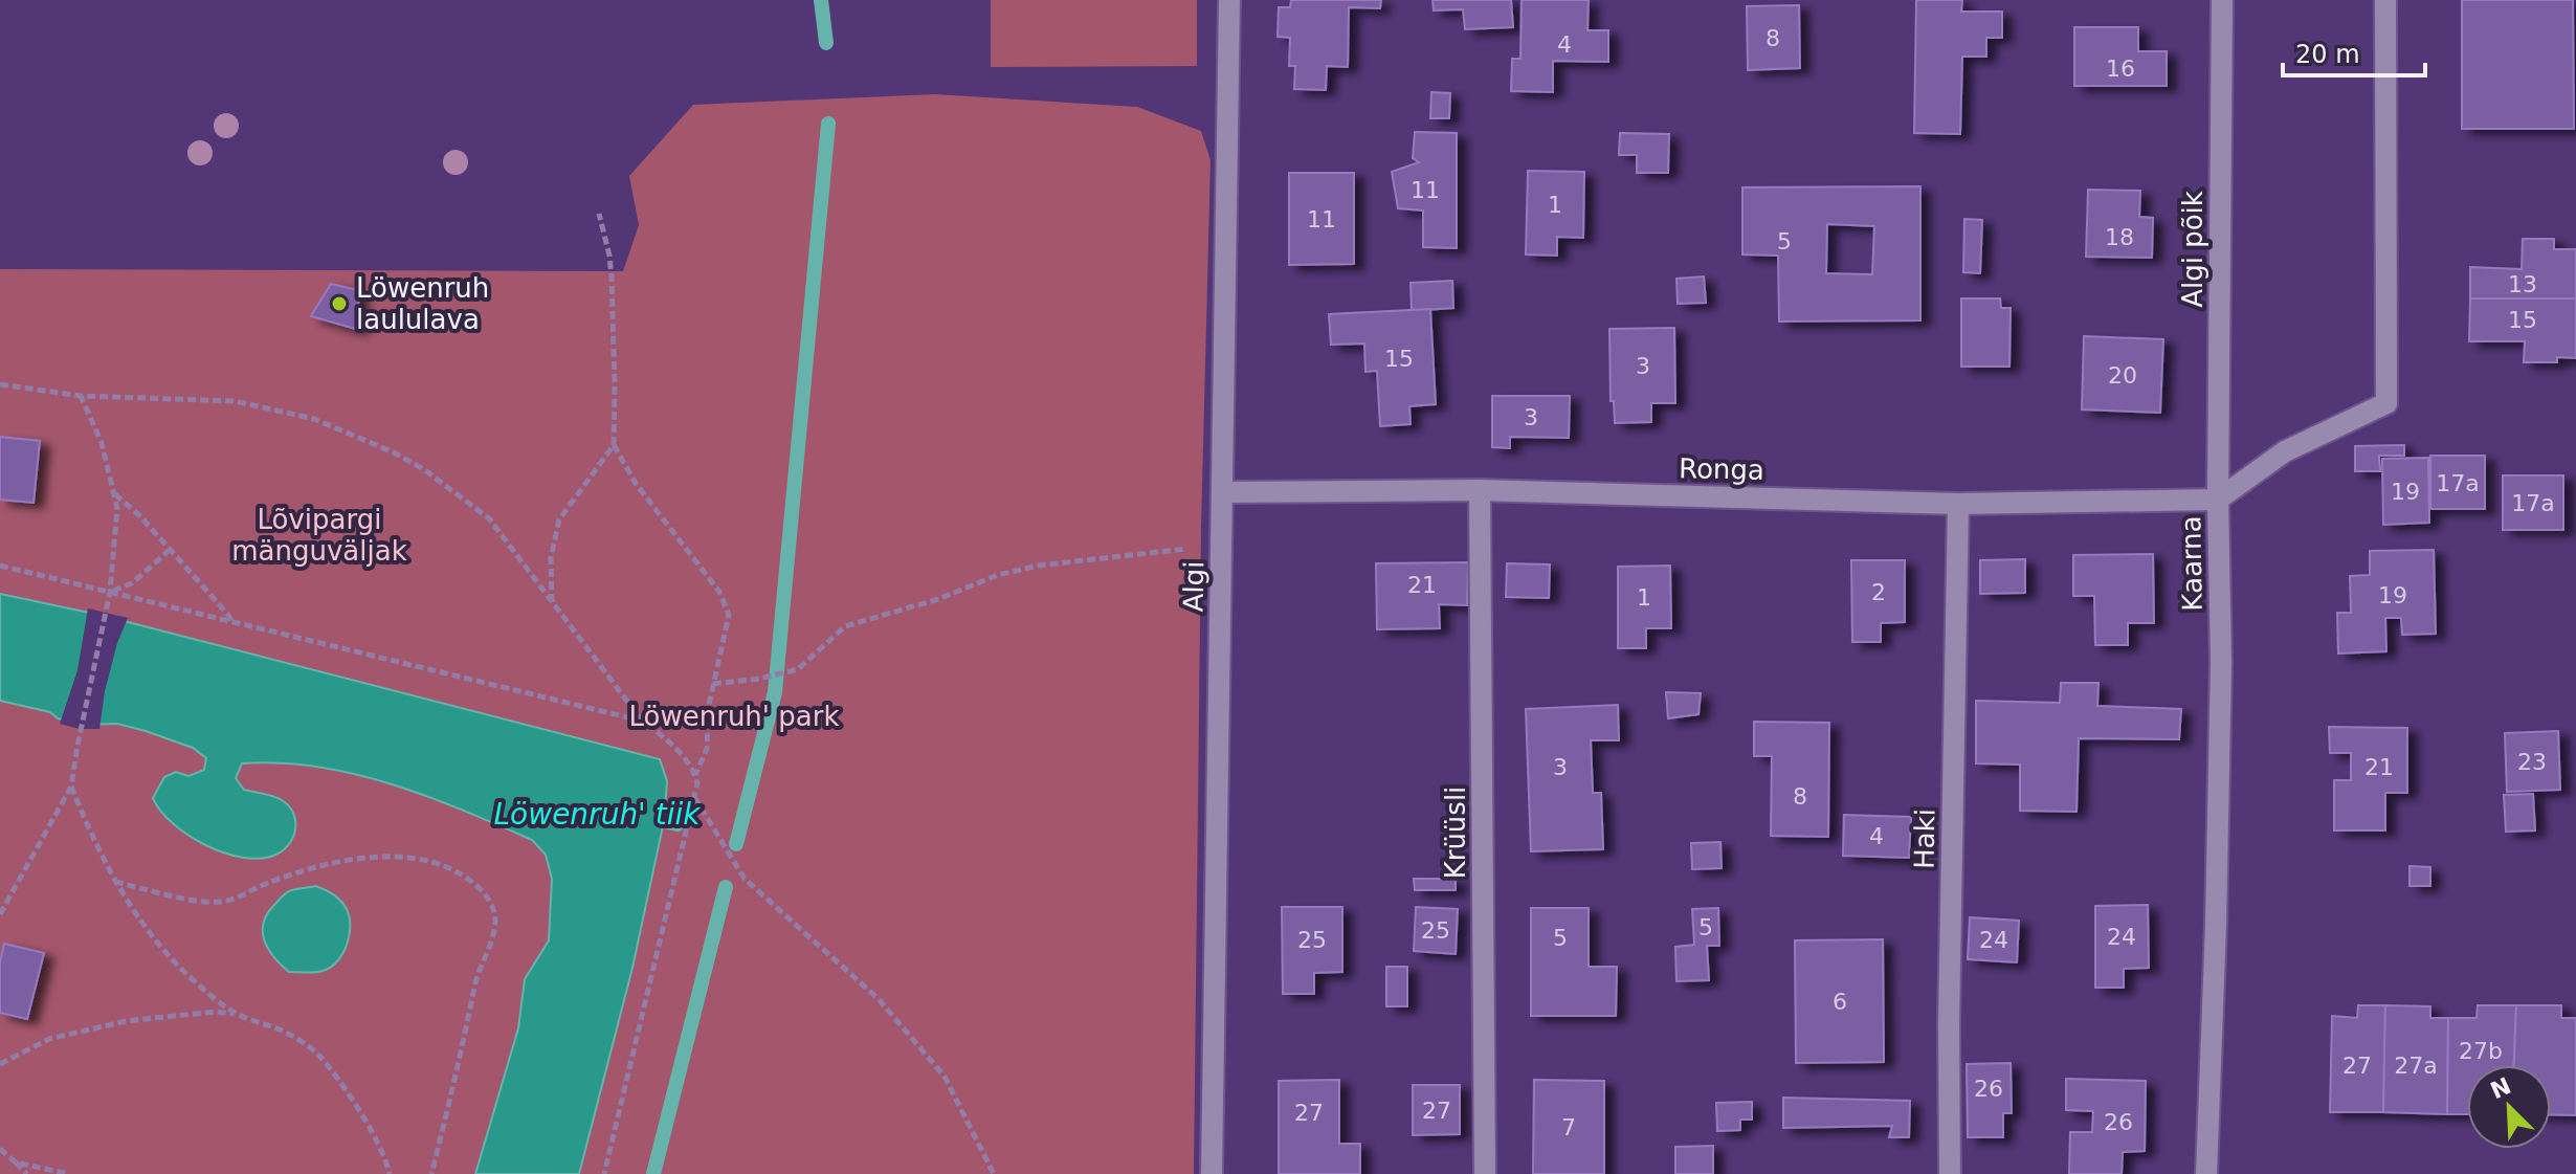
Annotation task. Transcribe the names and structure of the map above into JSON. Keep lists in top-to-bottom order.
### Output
{
  "streets": {
    "street": [
      "Algi põik",
      "Ronga",
      "Kaarna",
      "Algi",
      "Krüüsli",
      "Haki"
    ]
  },
  "crossings": [
    ["Algi põik", "Ronga"],
    ["Algi põik", "Kaarna"],
    ["Ronga", "Kaarna"],
    ["Ronga", "Algi"],
    ["Ronga", "Krüüsli"],
    ["Ronga", "Haki"]
  ],
  "water": ["Löwenruh' tiik"],
  "parks": ["Lõvipargi mänguväljak", "Löwenruh' park"],
  "places": ["Löwenruh laululava"],
  "house_numbers": [
    "8",
    "4",
    "16",
    "11",
    "1",
    "11",
    "18",
    "5",
    "13",
    "15",
    "15",
    "3",
    "20",
    "3",
    "17a",
    "19",
    "17a",
    "21",
    "2",
    "19",
    "1",
    "23",
    "3",
    "21",
    "8",
    "4",
    "5",
    "25",
    "24",
    "5",
    "25",
    "24",
    "6",
    "27b",
    "27",
    "27a",
    "26",
    "27",
    "27",
    "26",
    "7"
  ],
  "scale_bar": "20 m",
  "north": "top left"
}
